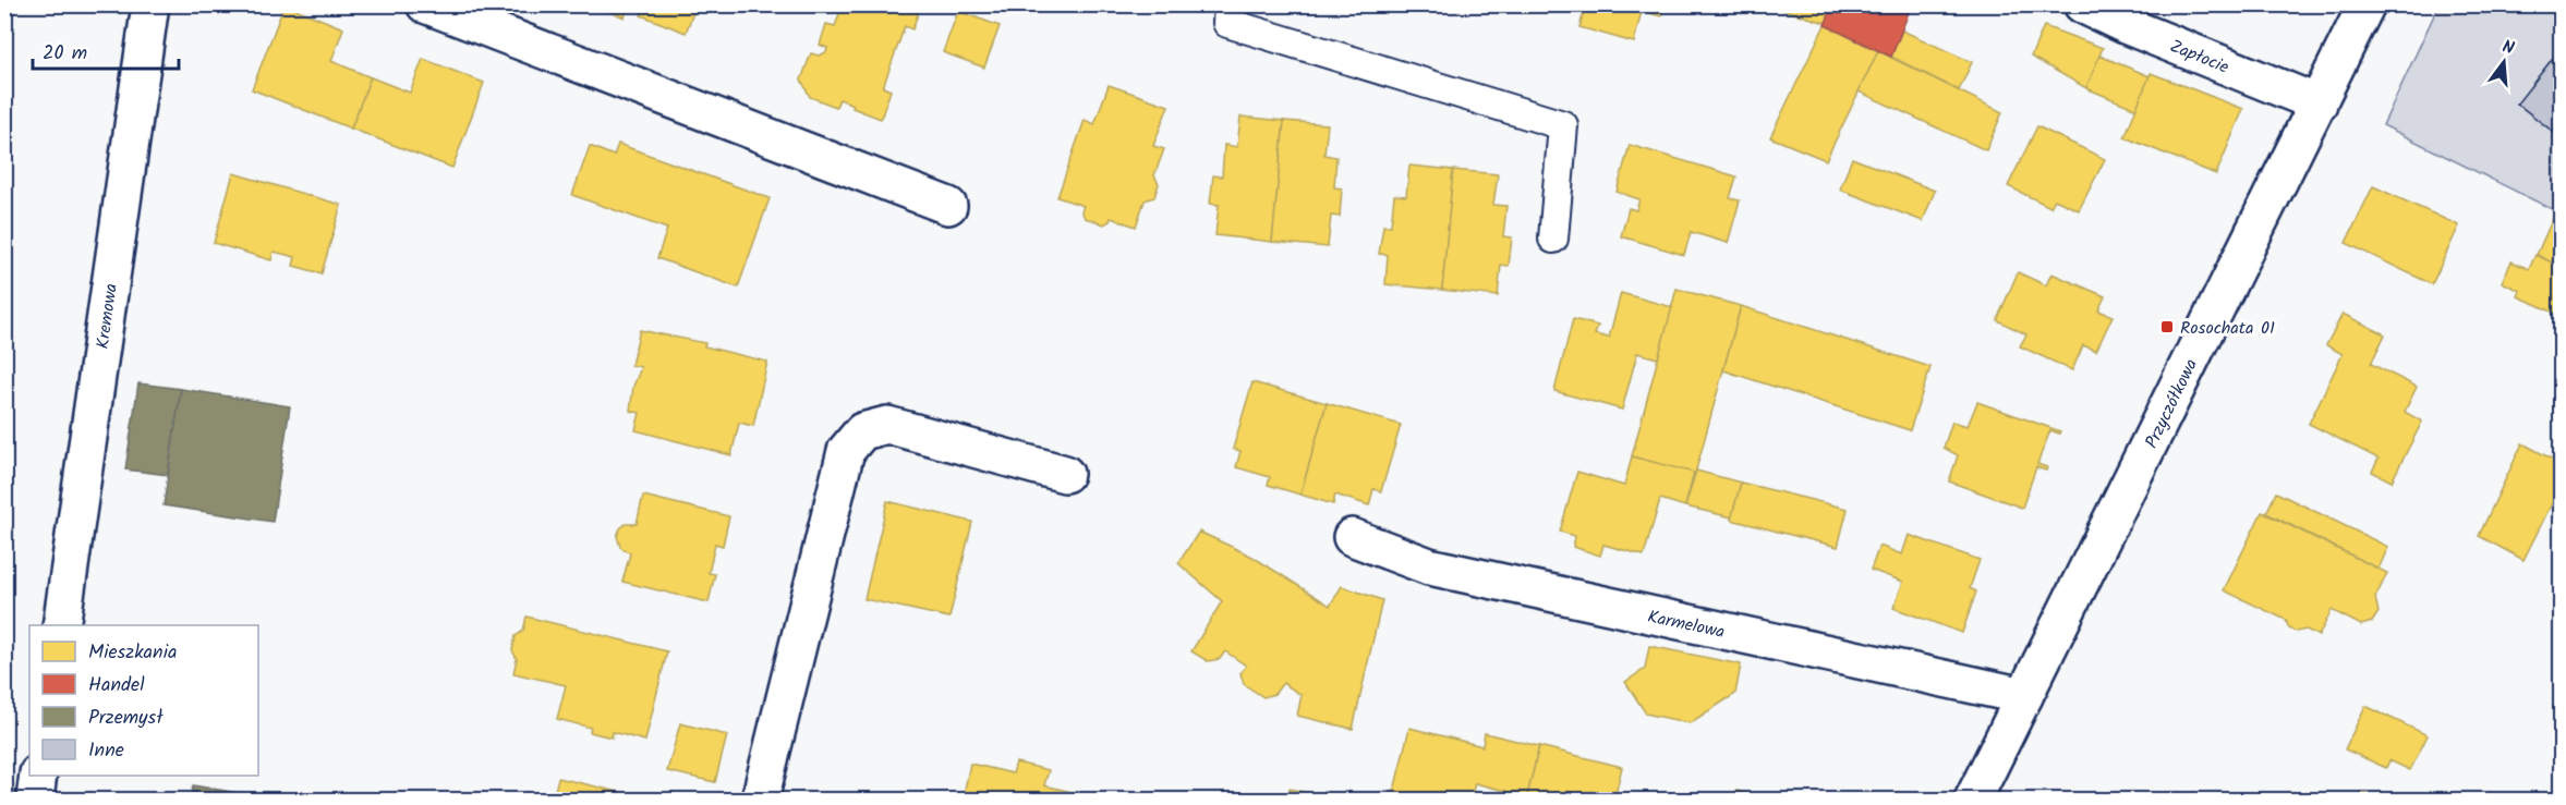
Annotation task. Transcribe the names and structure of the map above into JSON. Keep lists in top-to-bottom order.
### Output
{
  "streets": {
    "street": [
      "Zapłocie",
      "Kremowa",
      "Przyczółkowa",
      "Karmelowa"
    ]
  },
  "crossings": [
    ["Zapłocie", "Przyczółkowa"],
    ["Przyczółkowa", "Karmelowa"]
  ],
  "places": {
    "transit": ["Rosochata 01"]
  },
  "legend": [
    "Mieszkania",
    "Handel",
    "Przemysł",
    "Inne"
  ],
  "scale_bar": "20 m",
  "north": "top"
}
